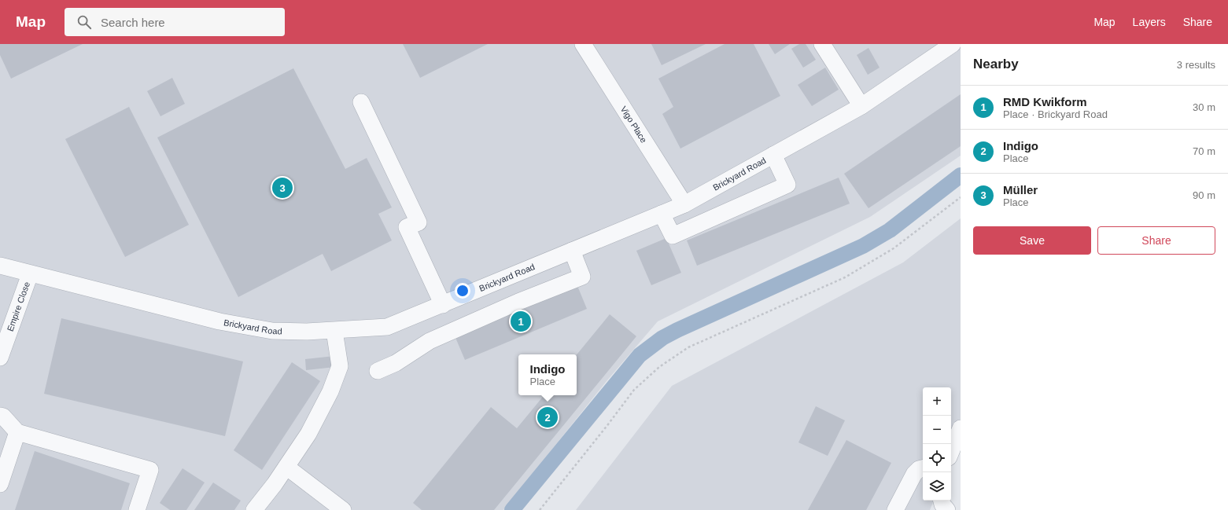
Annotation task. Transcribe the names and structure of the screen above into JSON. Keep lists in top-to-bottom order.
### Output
{
  "streets": {
    "street": ["Vigo Place", "Brickyard Road", "Empire Close"]
  },
  "crossings": [
    ["Vigo Place", "Brickyard Road"],
    ["Brickyard Road", "Empire Close"]
  ],
  "page": {
    "header": "Map",
    "search": "Search here",
    "nav": ["Map", "Layers", "Share"],
    "heading": ["Nearby", "3 results"],
    "list": [
      {
        "mark": "1",
        "name": "RMD Kwikform",
        "note": "Place · Brickyard Road",
        "value": "30 m"
      },
      {
        "mark": "2",
        "name": "Indigo",
        "note": "Place",
        "value": "70 m"
      },
      {
        "mark": "3",
        "name": "Müller",
        "note": "Place",
        "value": "90 m"
      }
    ],
    "pins": ["3", "1", "2"],
    "buttons": ["Save", "Share"],
    "popup": ["Indigo", "Place"],
    "map_buttons": ["+", "−"]
  }
}
